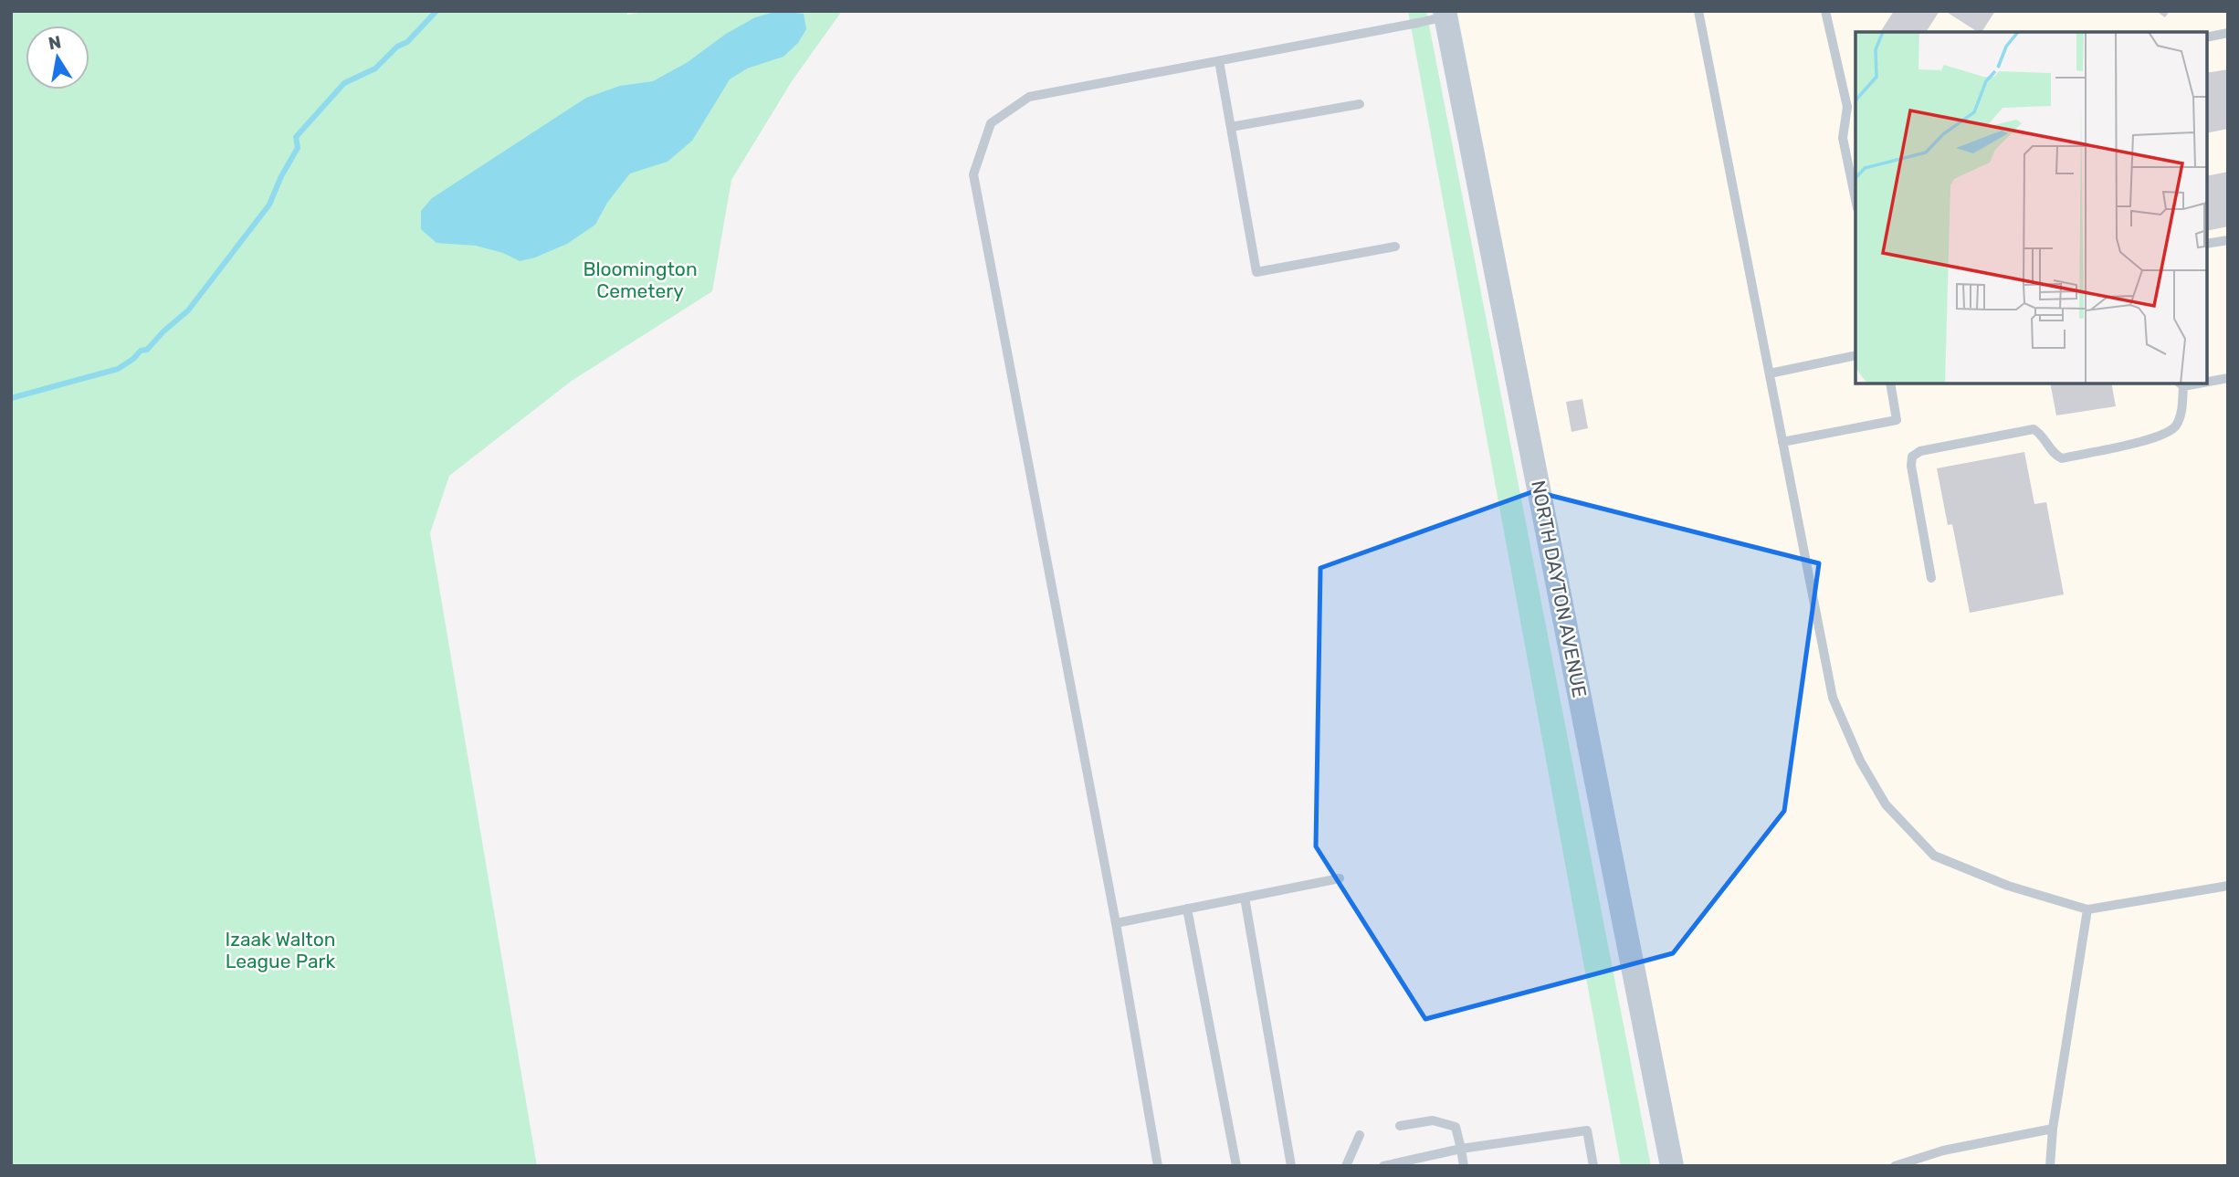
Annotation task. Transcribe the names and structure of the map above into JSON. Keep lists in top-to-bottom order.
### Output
{
  "streets": {
    "main road": ["NORTH DAYTON AVENUE"]
  },
  "parks": ["Bloomington Cemetery", "Izaak Walton League Park"],
  "north": "top"
}
